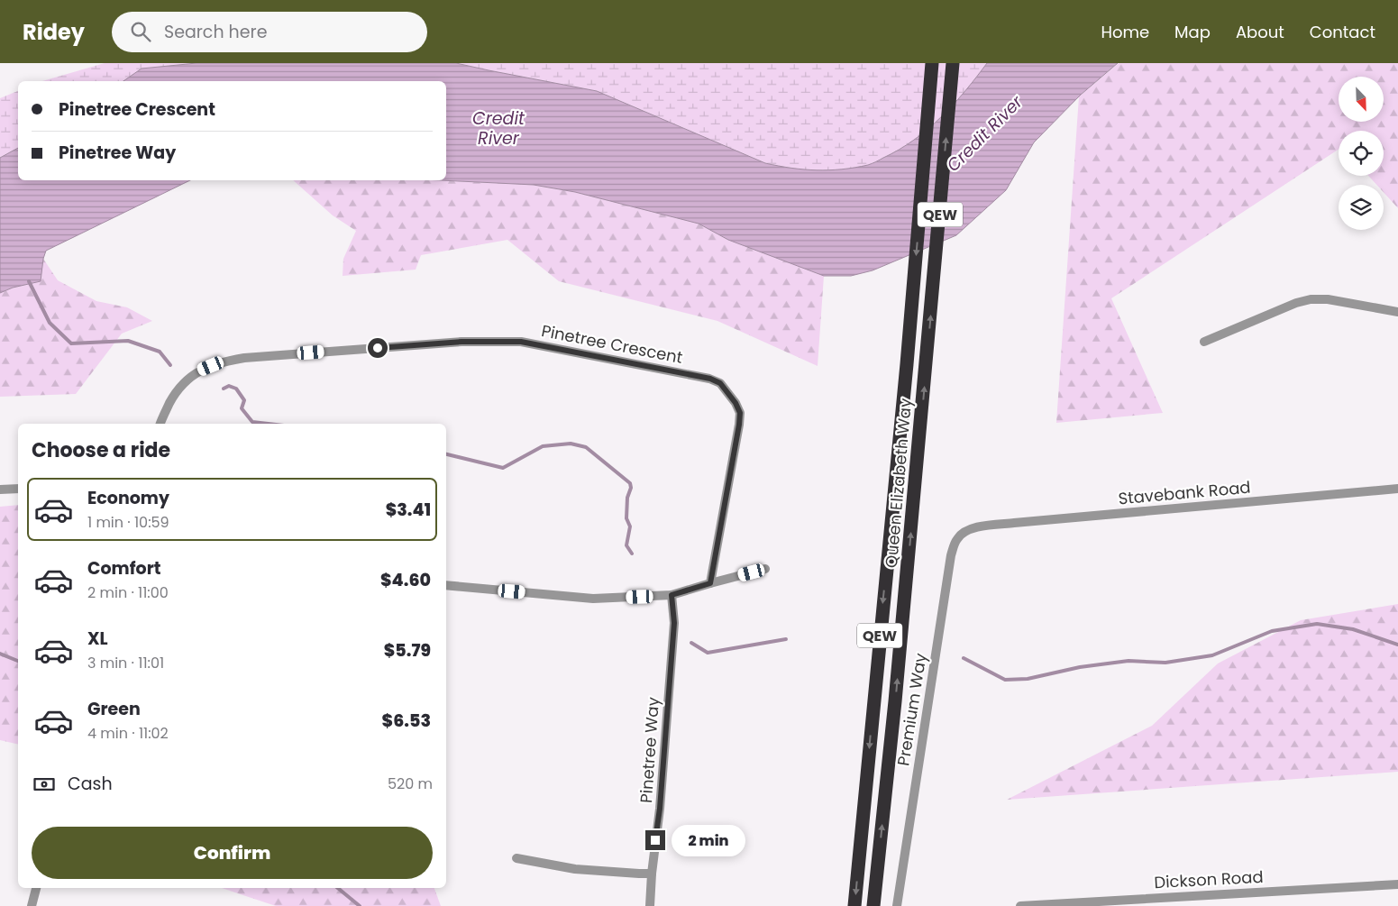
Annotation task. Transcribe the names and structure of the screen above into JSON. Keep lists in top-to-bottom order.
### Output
{
  "streets": {
    "highway": ["QEW", "Queen Elizabeth Way"],
    "street": [
      "Pinetree Crescent",
      "Stavebank Road",
      "Premium Way",
      "Pinetree Way",
      "Dickson Road"
    ]
  },
  "crossings": [
    ["Stavebank Road", "Premium Way"]
  ],
  "water": ["Credit River"],
  "north": "bottom right",
  "page": {
    "header": "Ridey",
    "search": "Search here",
    "nav": [
      "Home",
      "Map",
      "About",
      "Contact"
    ],
    "banner": ["Pinetree Crescent", "Pinetree Way"],
    "heading": "Choose a ride",
    "list": [
      {
        "name": "Economy",
        "note": "1 min · 10:59",
        "value": "$3.41"
      },
      {
        "name": "Comfort",
        "note": "2 min · 11:00",
        "value": "$4.60"
      },
      {
        "name": "XL",
        "note": "3 min · 11:01",
        "value": "$5.79"
      },
      {
        "name": "Green",
        "note": "4 min · 11:02",
        "value": "$6.53"
      }
    ],
    "pay": ["Cash", "520 m"],
    "buttons": "Confirm",
    "bubble": "2 min"
  }
}
